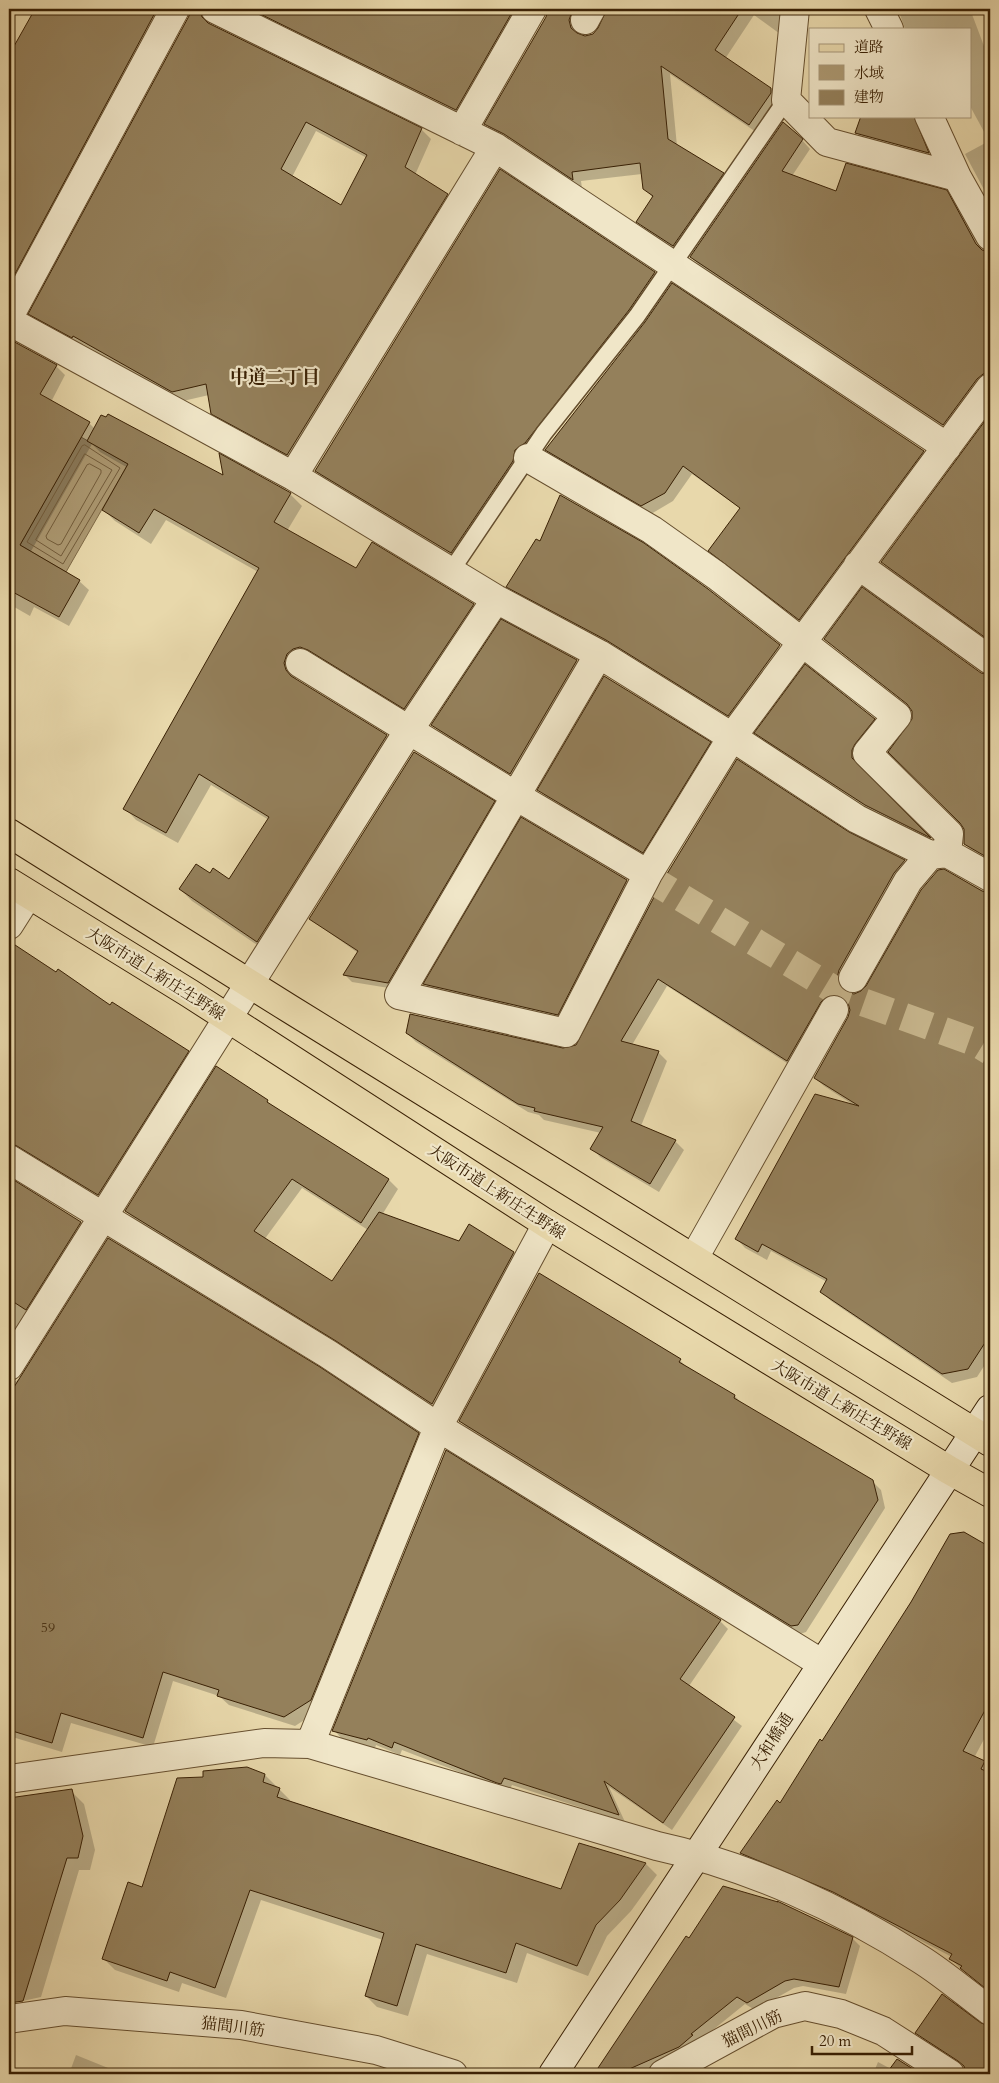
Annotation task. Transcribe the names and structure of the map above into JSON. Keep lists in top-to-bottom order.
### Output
{
  "streets": {
    "main road": ["大阪市道上新庄生野線"],
    "street": ["大和橋通", "猫間川筋"]
  },
  "crossings": [
    ["大阪市道上新庄生野線", "大和橋通"]
  ],
  "districts": ["中道二丁目"],
  "house_numbers": ["59"],
  "legend": ["道路", "水域", "建物"],
  "scale_bar": "20 m"
}
